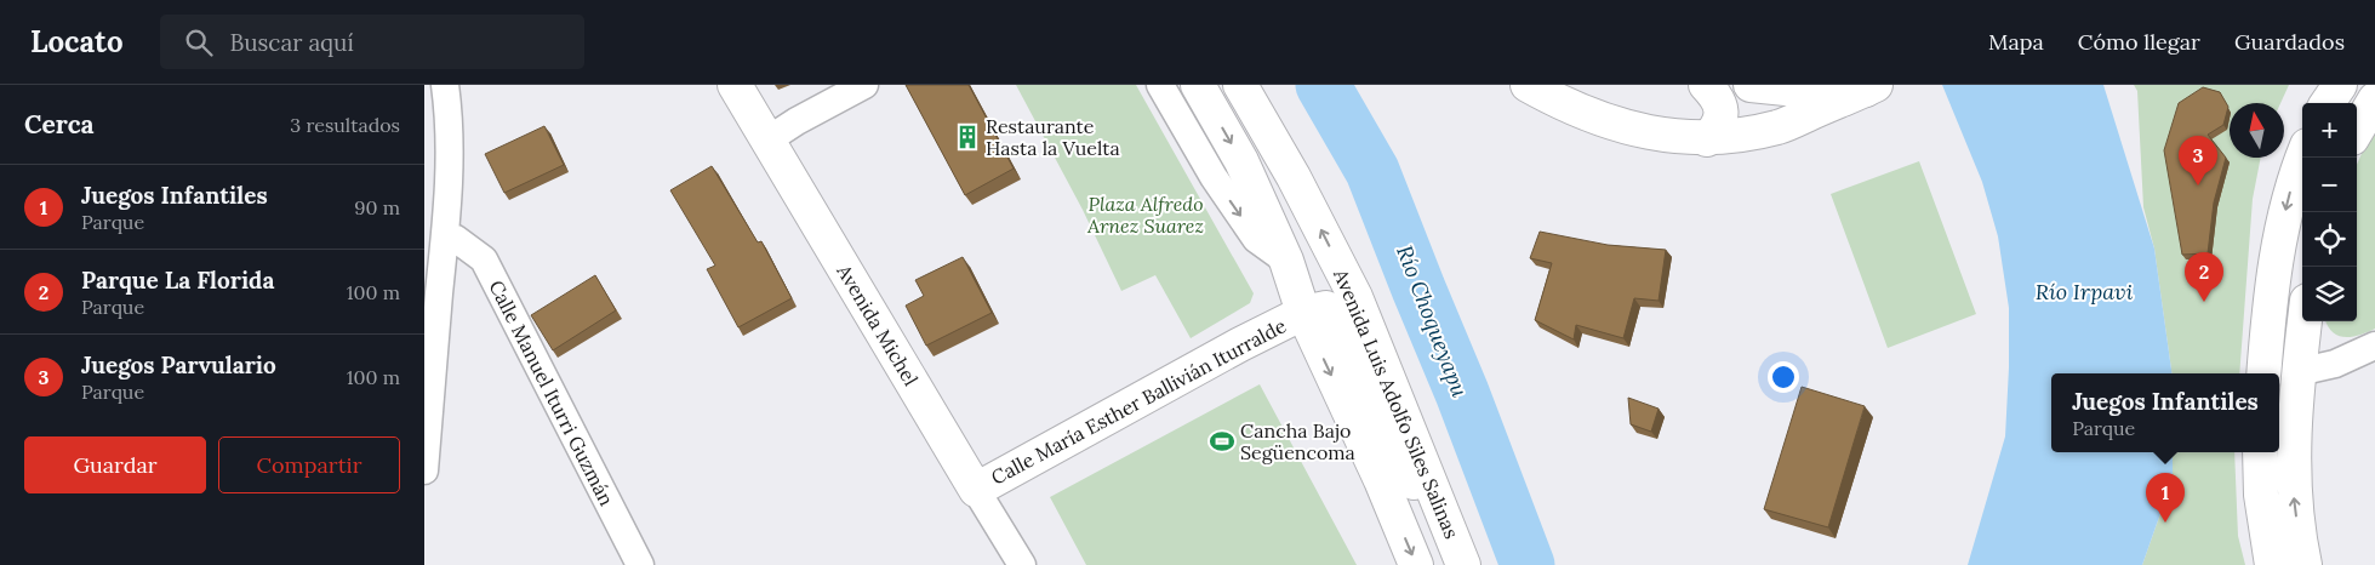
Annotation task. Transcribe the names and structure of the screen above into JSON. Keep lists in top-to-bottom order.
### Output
{
  "streets": {
    "main road": ["Avenida Michel", "Calle María Esther Ballivián Iturralde", "Avenida Luis Adolfo Siles Salinas"],
    "street": ["Calle Manuel Iturri Guzmán"]
  },
  "crossings": [
    ["Avenida Michel", "Calle María Esther Ballivián Iturralde"]
  ],
  "water": ["Río Irpavi", "Río Choqueyapu"],
  "parks": ["Plaza Alfredo Arnez Suarez"],
  "places": {
    "building": ["Restaurante Hasta la Vuelta"],
    "sports": ["Cancha Bajo Següencoma"]
  },
  "north": "top",
  "page": {
    "header": "Locato",
    "search": "Buscar aquí",
    "nav": ["Mapa", "Cómo llegar", "Guardados"],
    "heading": ["Cerca", "3 resultados"],
    "map_buttons": ["+", "−"],
    "pins": ["3", "2", "1"],
    "list": [
      {
        "mark": "1",
        "name": "Juegos Infantiles",
        "note": "Parque",
        "value": "90 m"
      },
      {
        "mark": "2",
        "name": "Parque La Florida",
        "note": "Parque",
        "value": "100 m"
      },
      {
        "mark": "3",
        "name": "Juegos Parvulario",
        "note": "Parque",
        "value": "100 m"
      }
    ],
    "popup": ["Juegos Infantiles", "Parque"],
    "buttons": ["Guardar", "Compartir"]
  }
}
